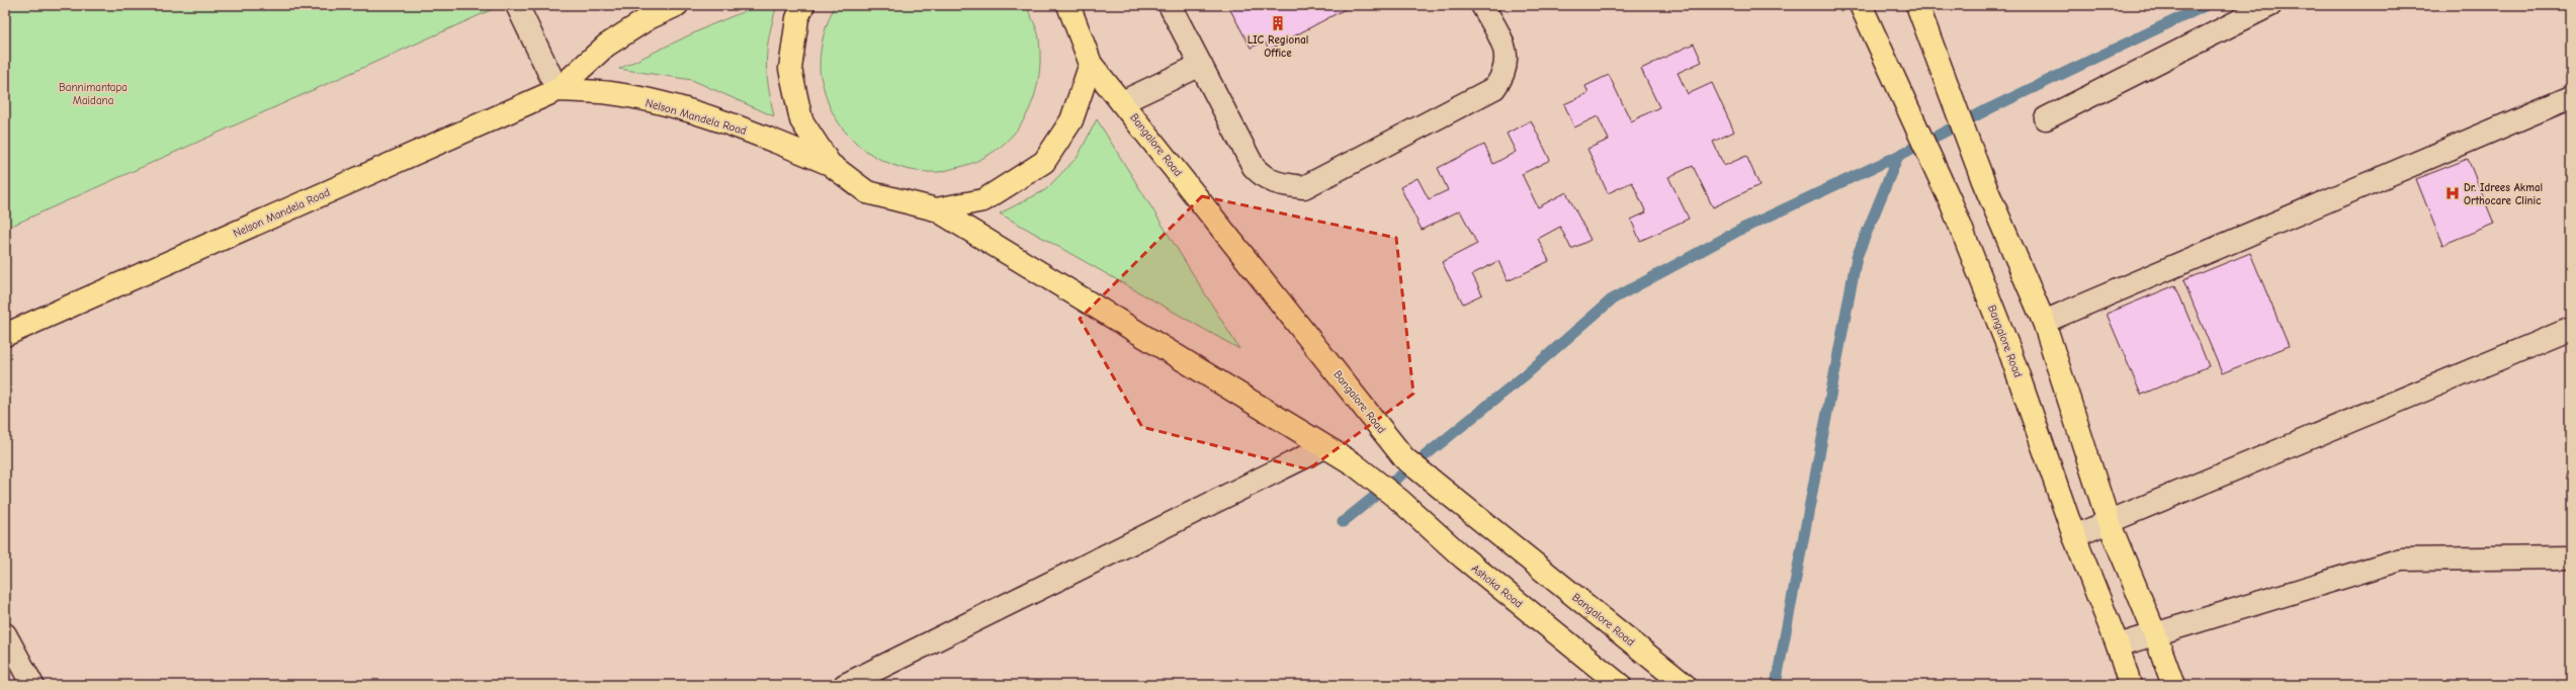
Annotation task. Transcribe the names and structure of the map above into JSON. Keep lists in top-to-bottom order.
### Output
{
  "streets": {
    "main road": ["Nelson Mandela Road", "Bangalore Road", "Ashoka Road"]
  },
  "parks": ["Bannimantapa Maidana"],
  "places": {
    "building": ["LIC Regional Office"],
    "hospital": ["Dr. Idrees Akmal Orthocare Clinic"]
  }
}
